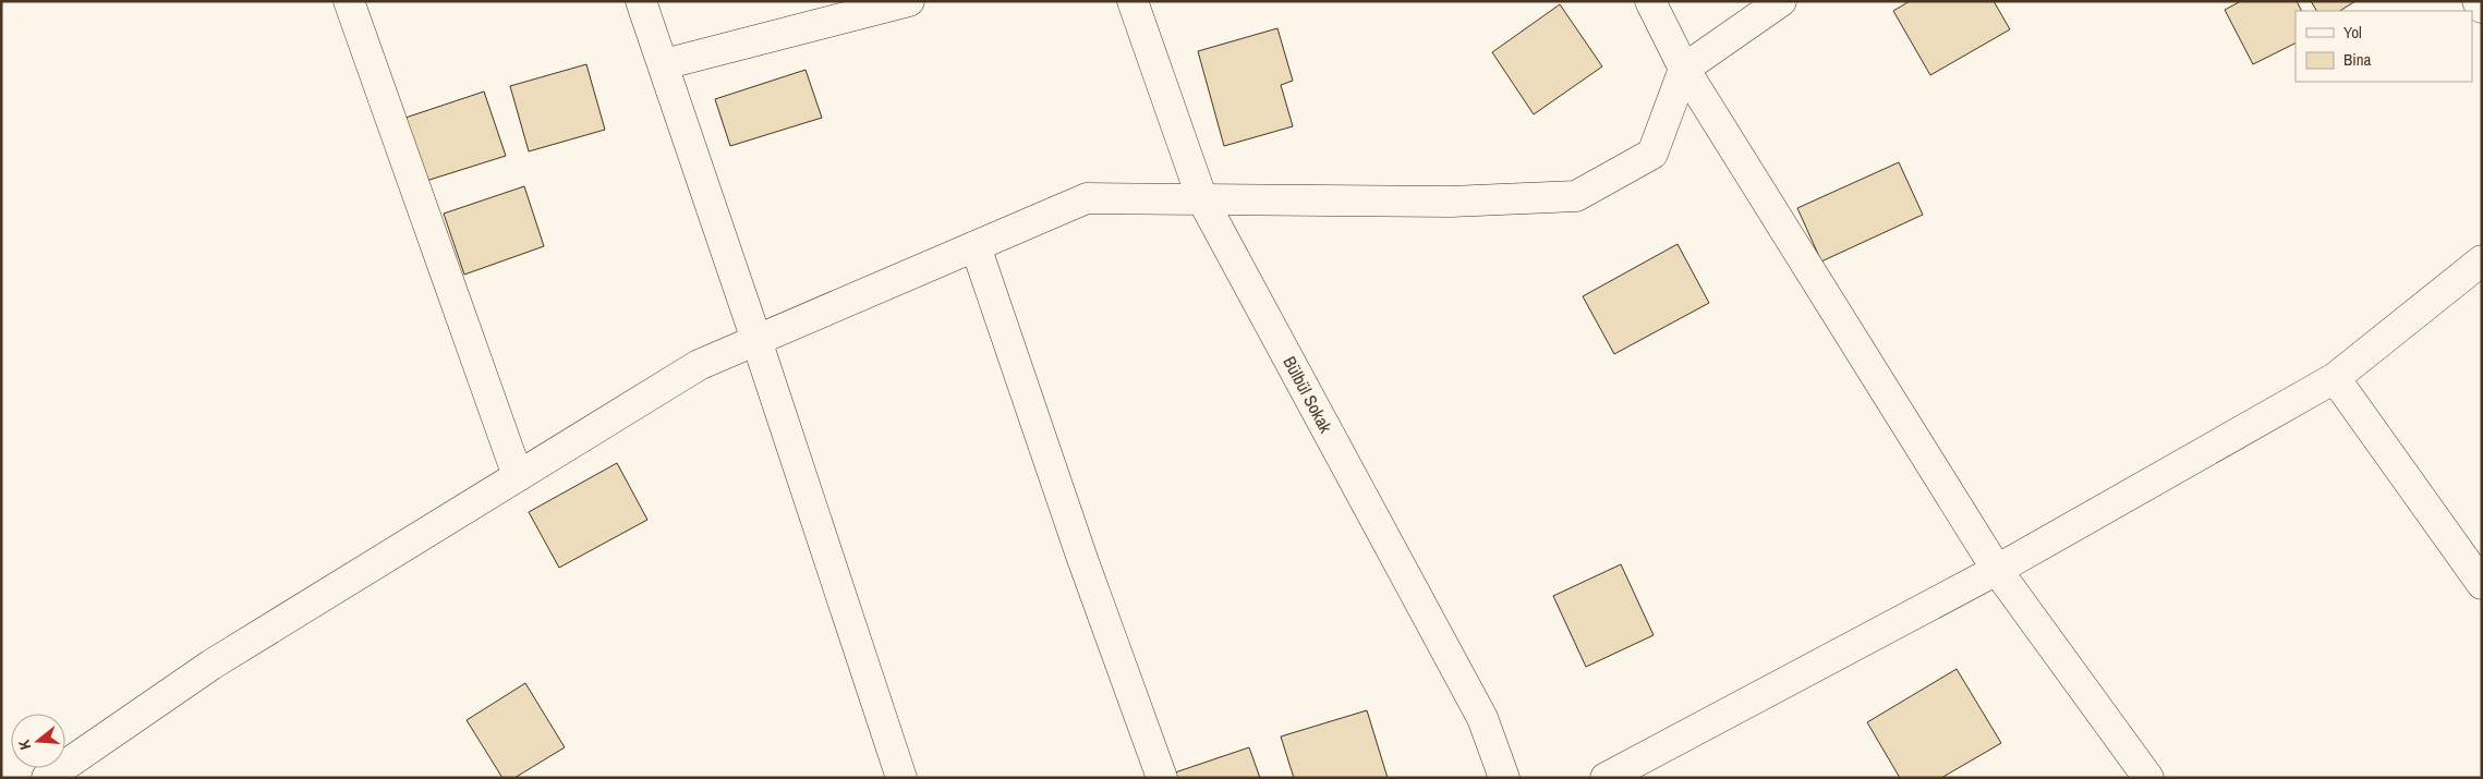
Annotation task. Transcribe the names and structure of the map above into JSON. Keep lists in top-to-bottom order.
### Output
{
  "streets": {
    "street": ["Bülbül Sokak"]
  },
  "legend": ["Yol", "Bina"],
  "north": "left"
}
